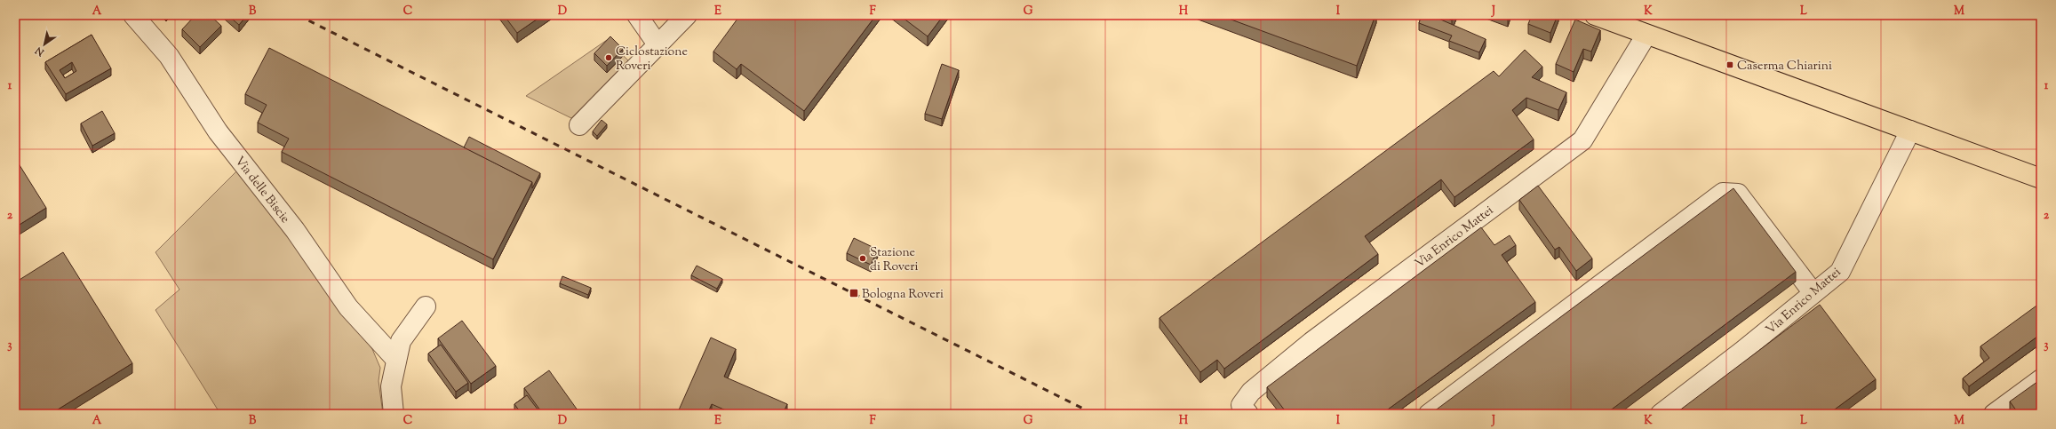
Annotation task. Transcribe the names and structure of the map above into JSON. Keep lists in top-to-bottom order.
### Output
{
  "streets": {
    "street": ["Via delle Biscie", "Via Enrico Mattei"]
  },
  "places": {
    "other": ["Ciclostazione Roveri", "Stazione di Roveri"],
    "transit": ["Caserma Chiarini", "Bologna Roveri"]
  },
  "north": "bottom left",
  "grid": {
    "columns": [
      "A",
      "B",
      "C",
      "D",
      "E",
      "F",
      "G",
      "H",
      "I",
      "J",
      "K",
      "L",
      "M"
    ],
    "rows": ["1", "2", "3"]
  }
}
